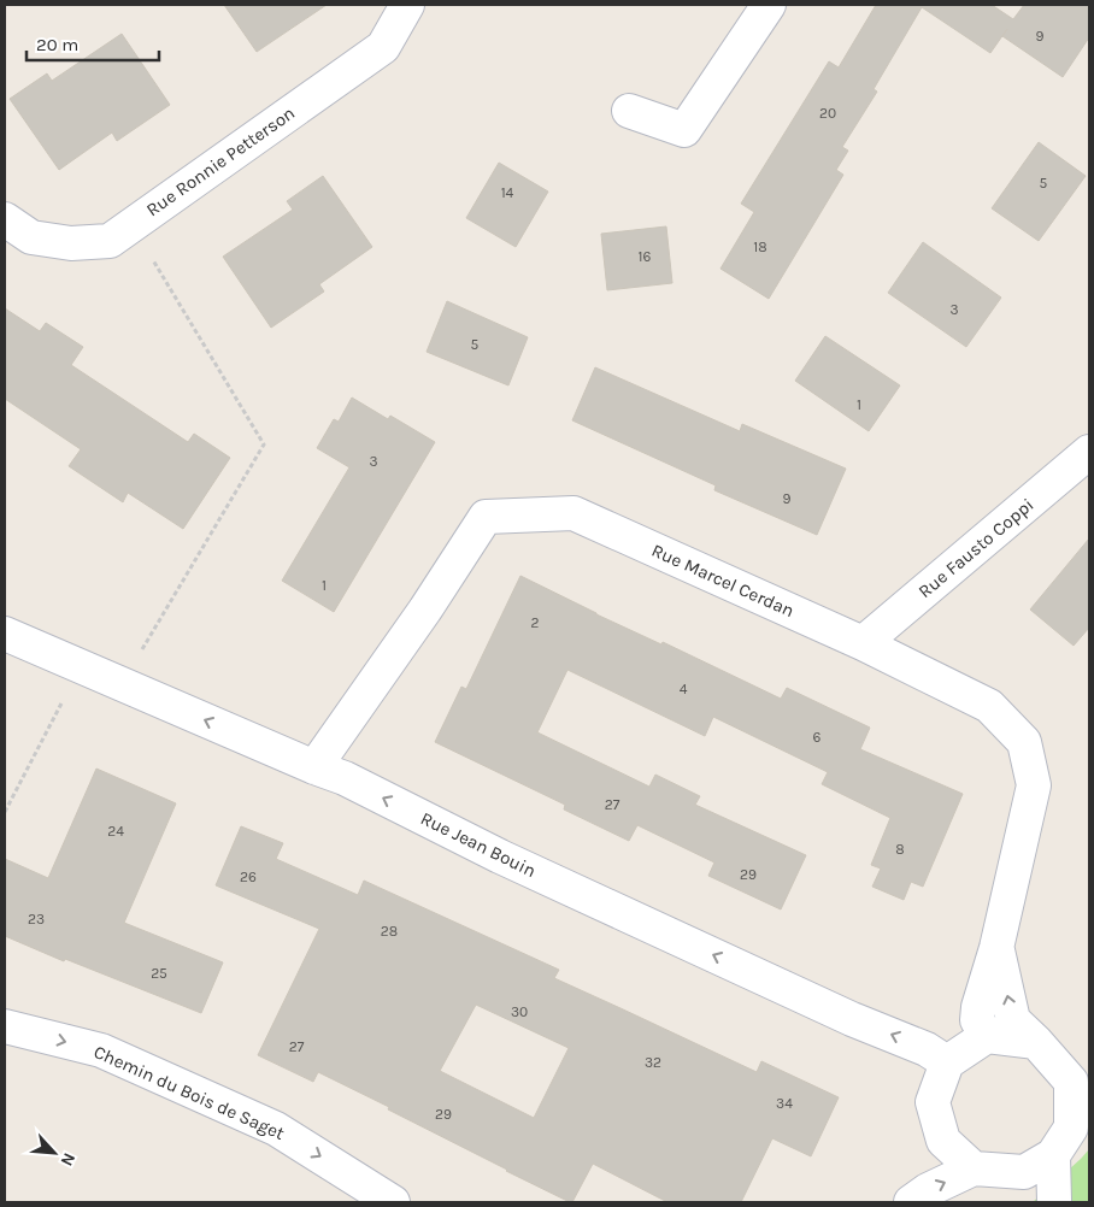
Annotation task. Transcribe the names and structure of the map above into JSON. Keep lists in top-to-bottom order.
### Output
{
  "streets": {
    "street": [
      "Rue Ronnie Petterson",
      "Rue Fausto Coppi",
      "Rue Marcel Cerdan",
      "Rue Jean Bouin",
      "Chemin du Bois de Saget"
    ]
  },
  "crossings": [
    ["Rue Fausto Coppi", "Rue Marcel Cerdan"],
    ["Rue Marcel Cerdan", "Rue Jean Bouin"]
  ],
  "one_way": ["Rue Jean Bouin", "Chemin du Bois de Saget"],
  "house_numbers": [
    "9",
    "20",
    "5",
    "14",
    "18",
    "16",
    "3",
    "5",
    "1",
    "3",
    "9",
    "1",
    "2",
    "4",
    "6",
    "27",
    "24",
    "8",
    "29",
    "26",
    "23",
    "28",
    "25",
    "30",
    "27",
    "32",
    "34",
    "29"
  ],
  "scale_bar": "20 m",
  "north": "bottom right"
}
